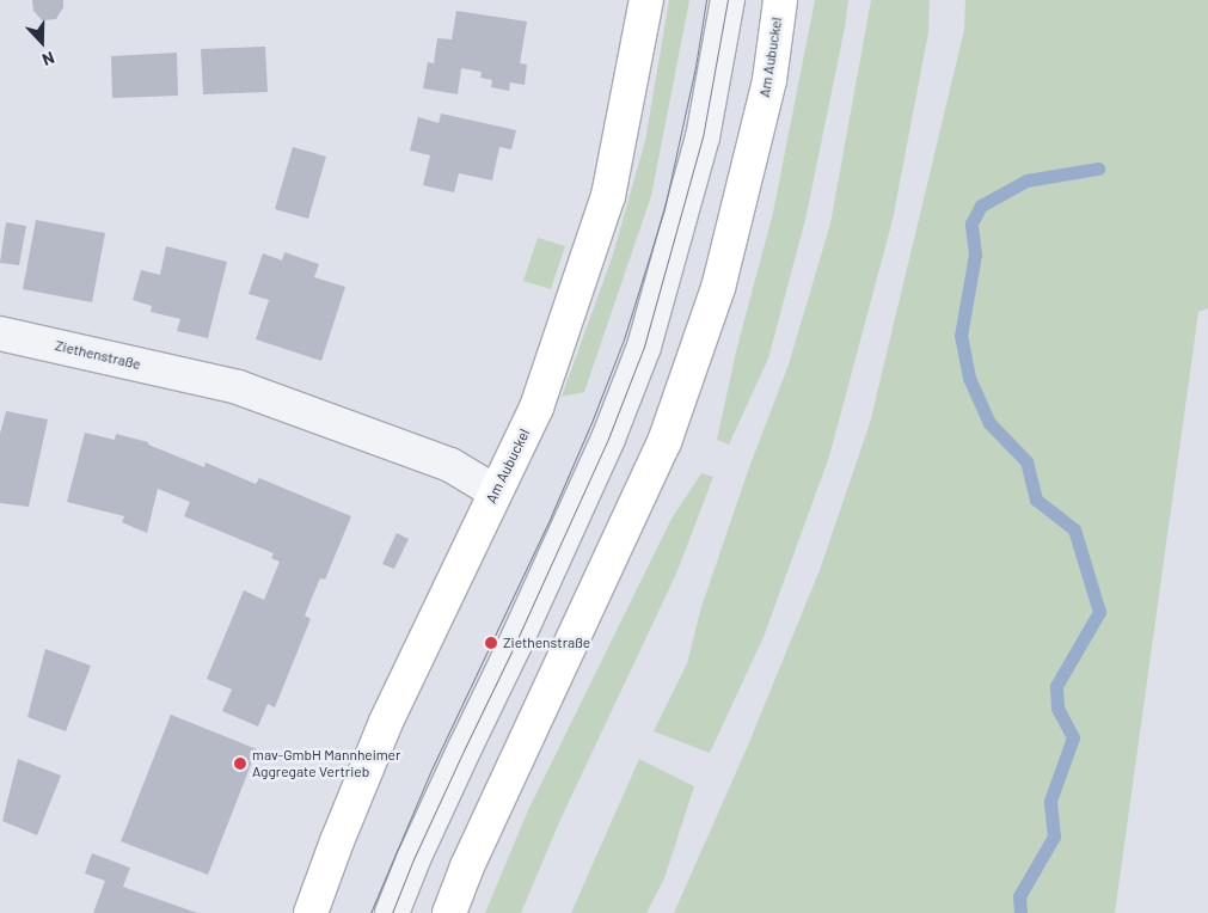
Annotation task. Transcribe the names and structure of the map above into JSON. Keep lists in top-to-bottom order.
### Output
{
  "streets": {
    "main road": ["Am Aubuckel"],
    "street": ["Ziethenstraße"]
  },
  "crossings": [
    ["Am Aubuckel", "Ziethenstraße"]
  ],
  "places": ["Ziethenstraße", "mav-GmbH Mannheimer Aggregate Vertrieb"],
  "north": "bottom"
}
